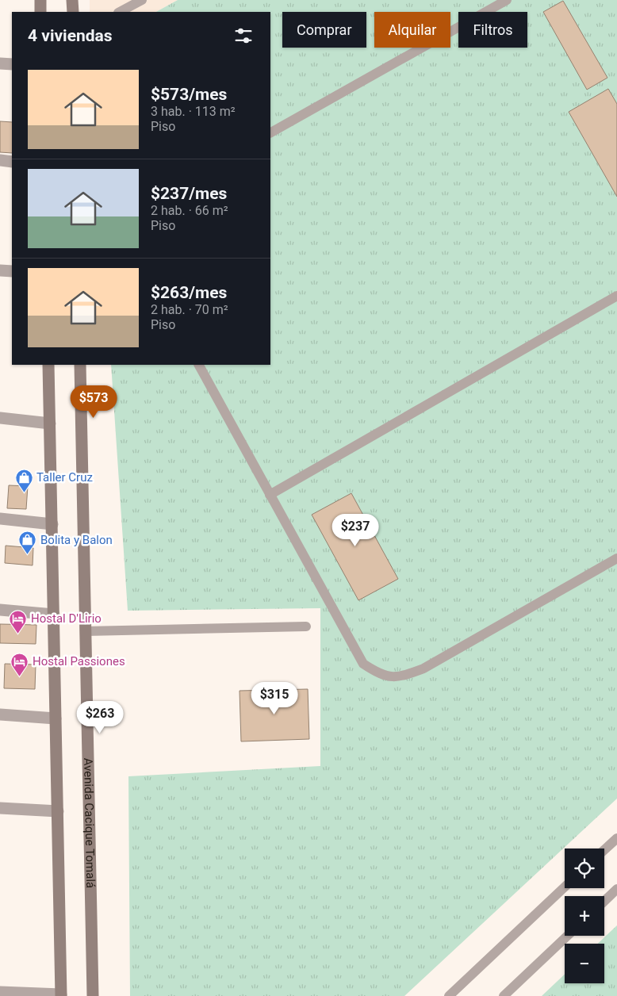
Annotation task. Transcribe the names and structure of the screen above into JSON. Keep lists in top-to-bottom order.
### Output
{
  "streets": {
    "main road": ["Avenida Cacique Tomalá"]
  },
  "places": {
    "shop": ["Taller Cruz", "Bolita y Balon"],
    "hotel": ["Hostal D'Lirio", "Hostal Passiones"]
  },
  "page": {
    "chip": ["Comprar", "Alquilar", "Filtros"],
    "heading": "4 viviendas",
    "list": [
      {
        "name": "$573/mes",
        "note": "3 hab. · 113 m² · Piso"
      },
      {
        "name": "$237/mes",
        "note": "2 hab. · 66 m² · Piso"
      },
      {
        "name": "$263/mes",
        "note": "2 hab. · 70 m² · Piso"
      }
    ],
    "price": [
      "$573",
      "$237",
      "$315",
      "$263"
    ],
    "map_buttons": ["+", "−"]
  }
}
